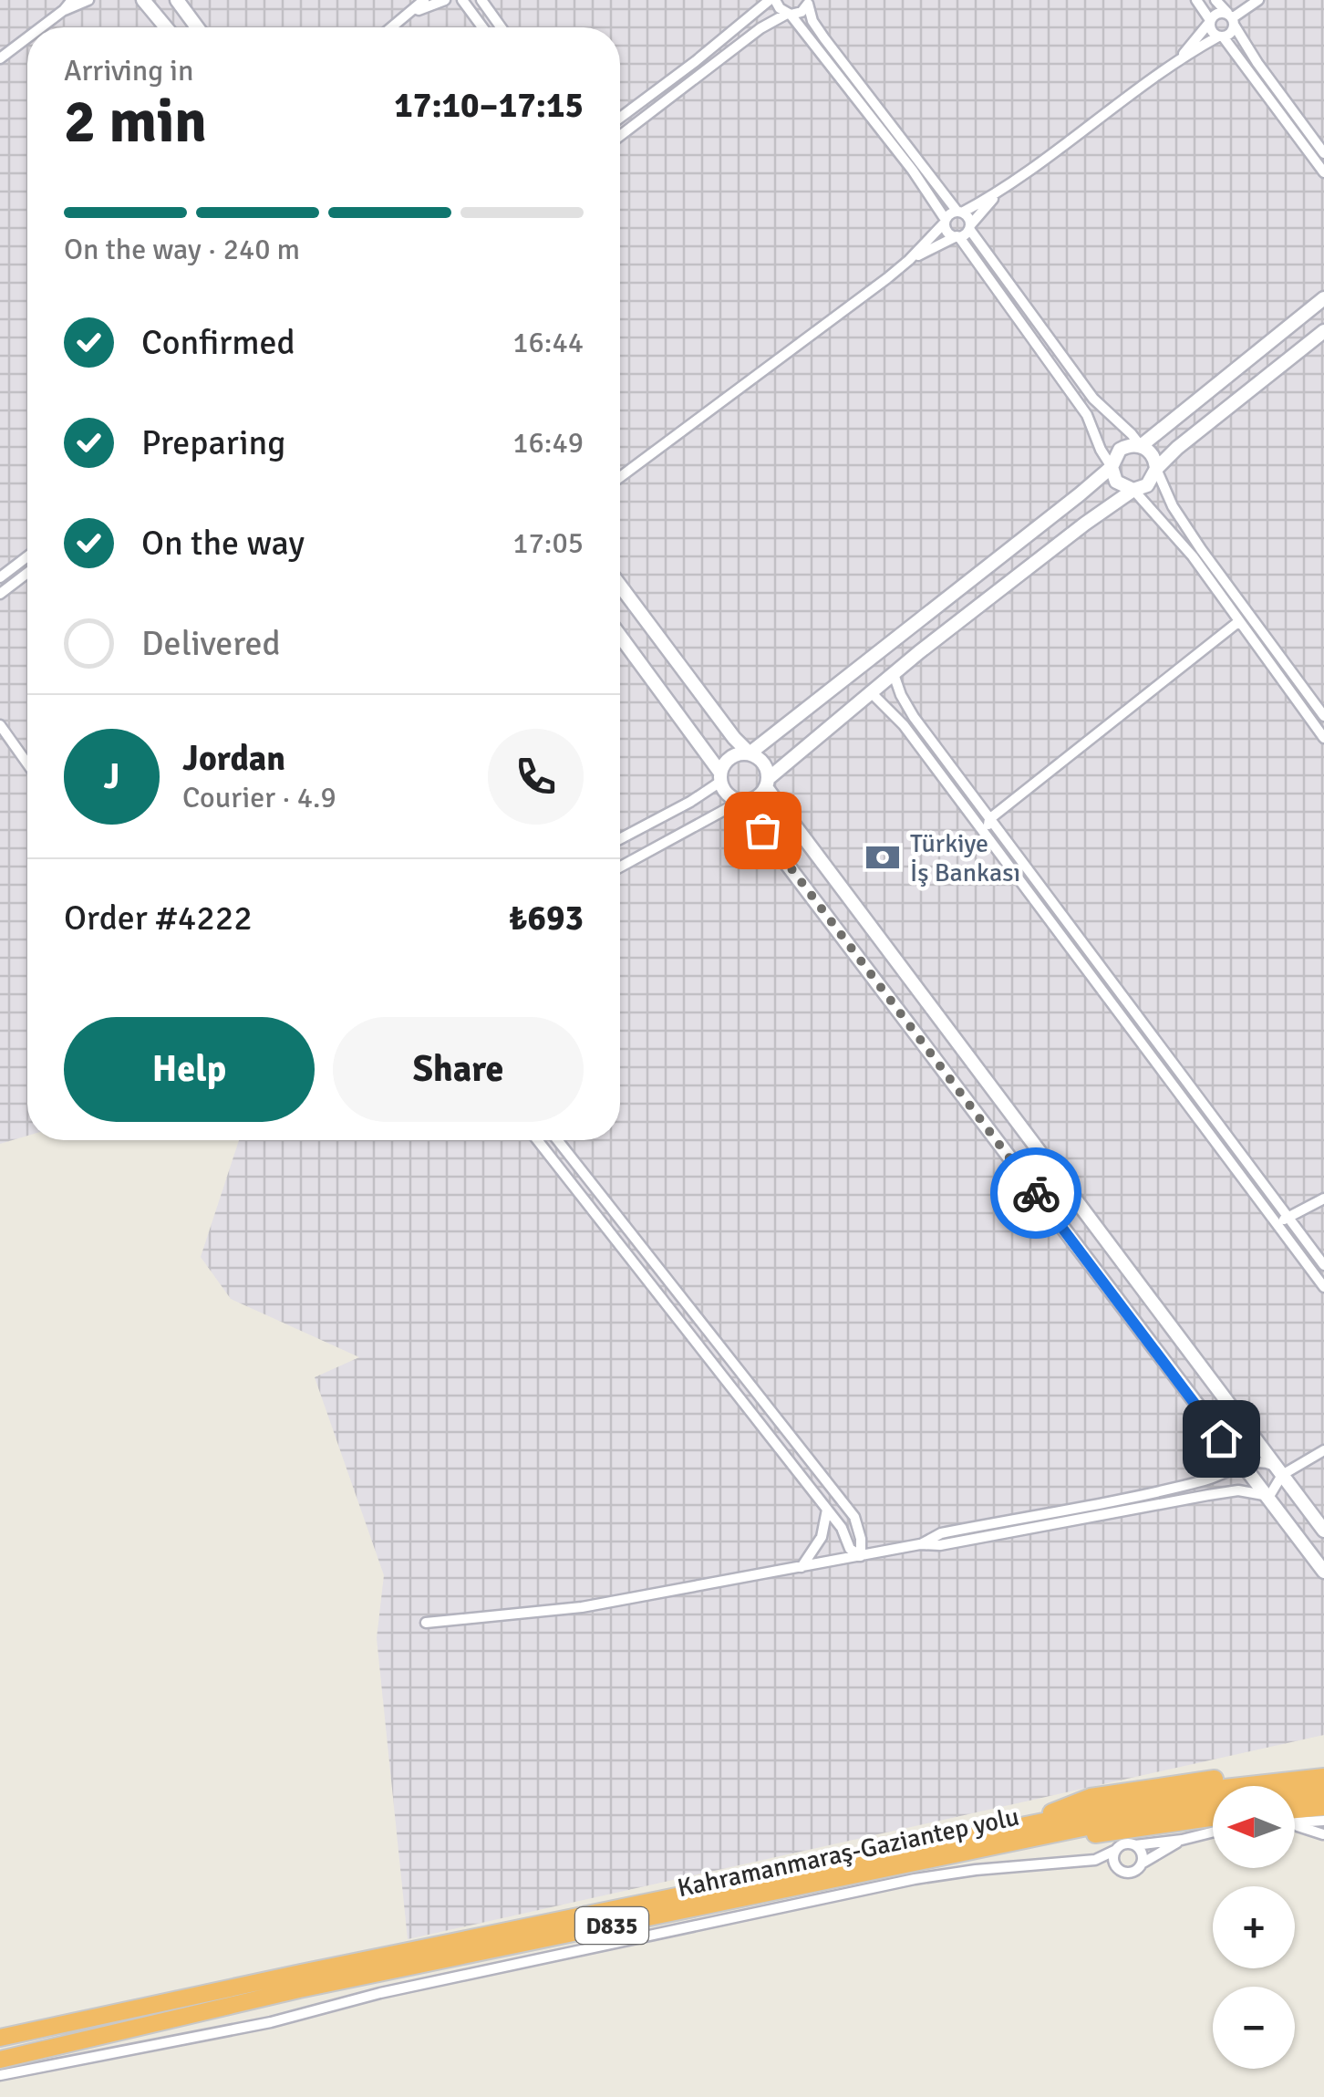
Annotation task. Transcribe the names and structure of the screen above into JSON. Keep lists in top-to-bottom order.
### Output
{
  "streets": {
    "highway": ["Kahramanmaraş-Gaziantep yolu", "D835"]
  },
  "places": {
    "bank": ["Türkiye İş Bankası"]
  },
  "north": "left",
  "page": {
    "heading": ["2 min", "Arriving in", "17:10–17:15"],
    "panel": [
      "Jordan",
      "Courier · 4.9",
      "Order #4222",
      "₺693"
    ],
    "bar": "On the way · 240 m",
    "list": [
      ["Confirmed", "16:44"],
      ["Preparing", "16:49"],
      ["On the way", "17:05"],
      "Delivered"
    ],
    "round": "J",
    "buttons": ["Help", "Share"],
    "map_buttons": ["+", "−"]
  }
}
